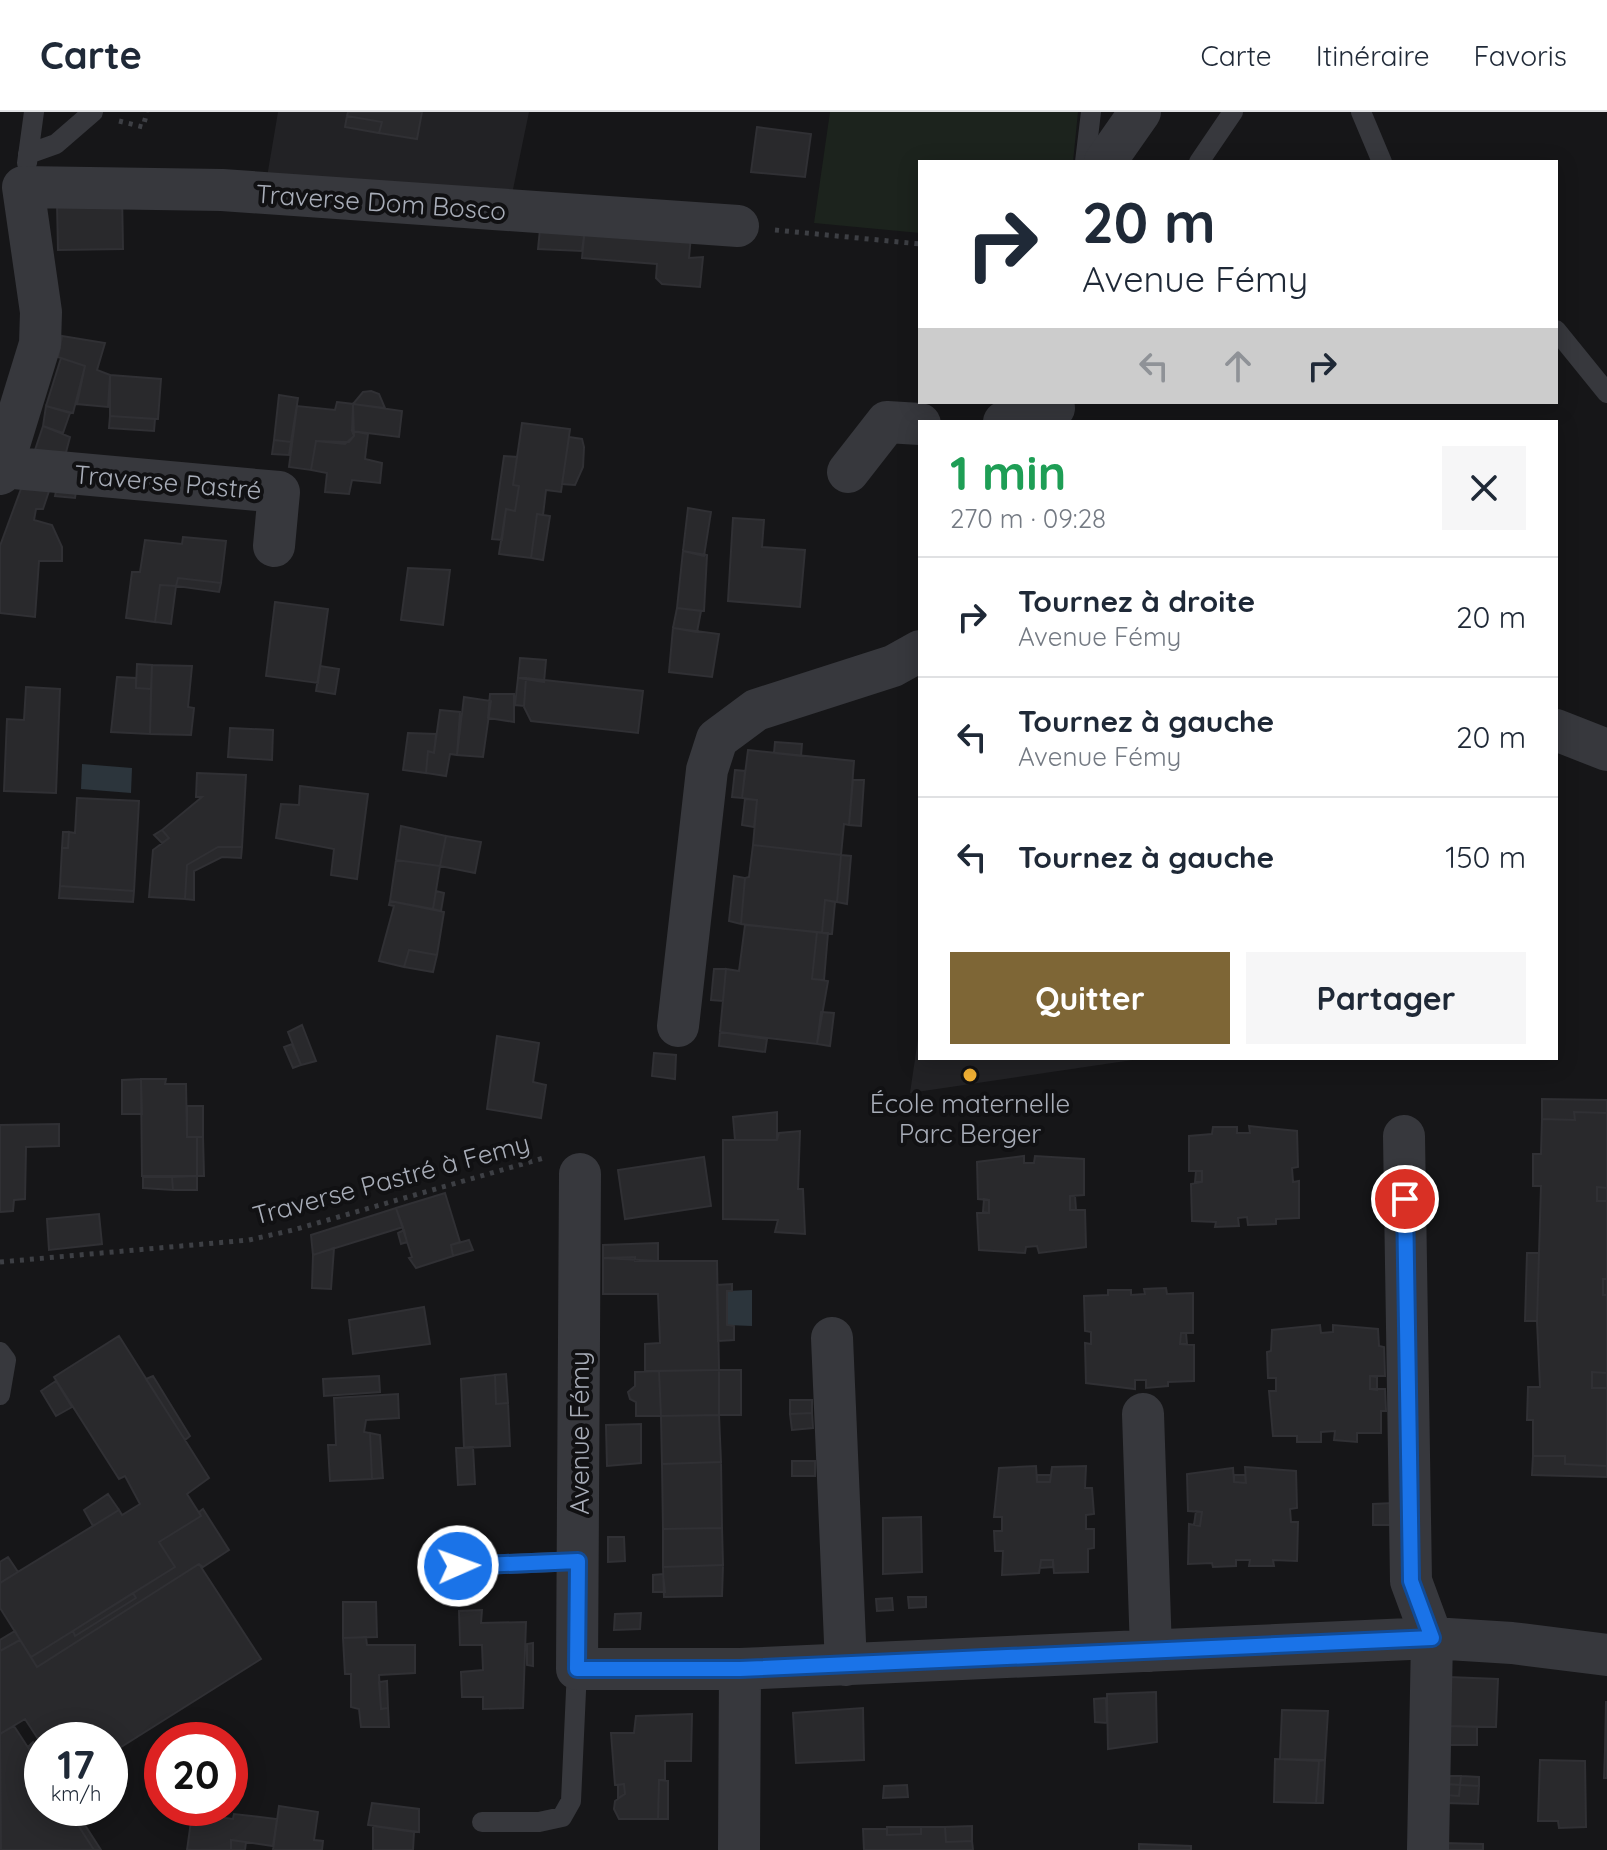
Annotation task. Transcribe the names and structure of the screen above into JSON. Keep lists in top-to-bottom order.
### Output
{
  "streets": {
    "street": ["Traverse Dom Bosco", "Traverse Pastré", "Avenue Fémy"],
    "path": ["Traverse Pastré à Femy"]
  },
  "crossings": [
    ["Traverse Dom Bosco", "Traverse Pastré"],
    ["Traverse Pastré à Femy", "Avenue Fémy"]
  ],
  "places": ["École maternelle Parc Berger"],
  "page": {
    "header": "Carte",
    "nav": ["Carte", "Itinéraire", "Favoris"],
    "turn": ["20 m", "Avenue Fémy"],
    "heading": ["1 min", "270 m · 09:28"],
    "list": [
      {
        "name": "Tournez à droite",
        "note": "Avenue Fémy",
        "value": "20 m"
      },
      {
        "name": "Tournez à gauche",
        "note": "Avenue Fémy",
        "value": "20 m"
      },
      {
        "name": "Tournez à gauche",
        "value": "150 m"
      }
    ],
    "buttons": ["Quitter", "Partager"],
    "speed": "17 km/h",
    "limit": "20"
  }
}
